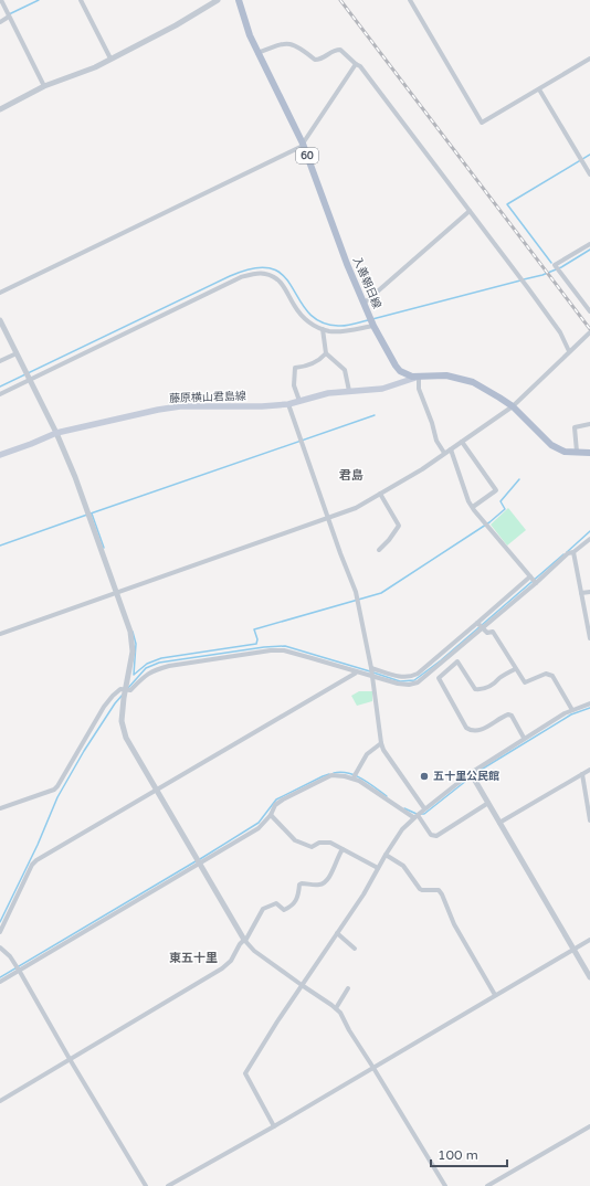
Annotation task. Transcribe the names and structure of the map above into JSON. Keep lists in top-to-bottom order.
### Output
{
  "streets": {
    "main road": ["60", "入善朝日線", "藤原横山君島線"]
  },
  "crossings": [
    ["入善朝日線", "藤原横山君島線"]
  ],
  "districts": ["君島", "東五十里"],
  "places": ["五十里公民館"],
  "scale_bar": "100 m"
}
